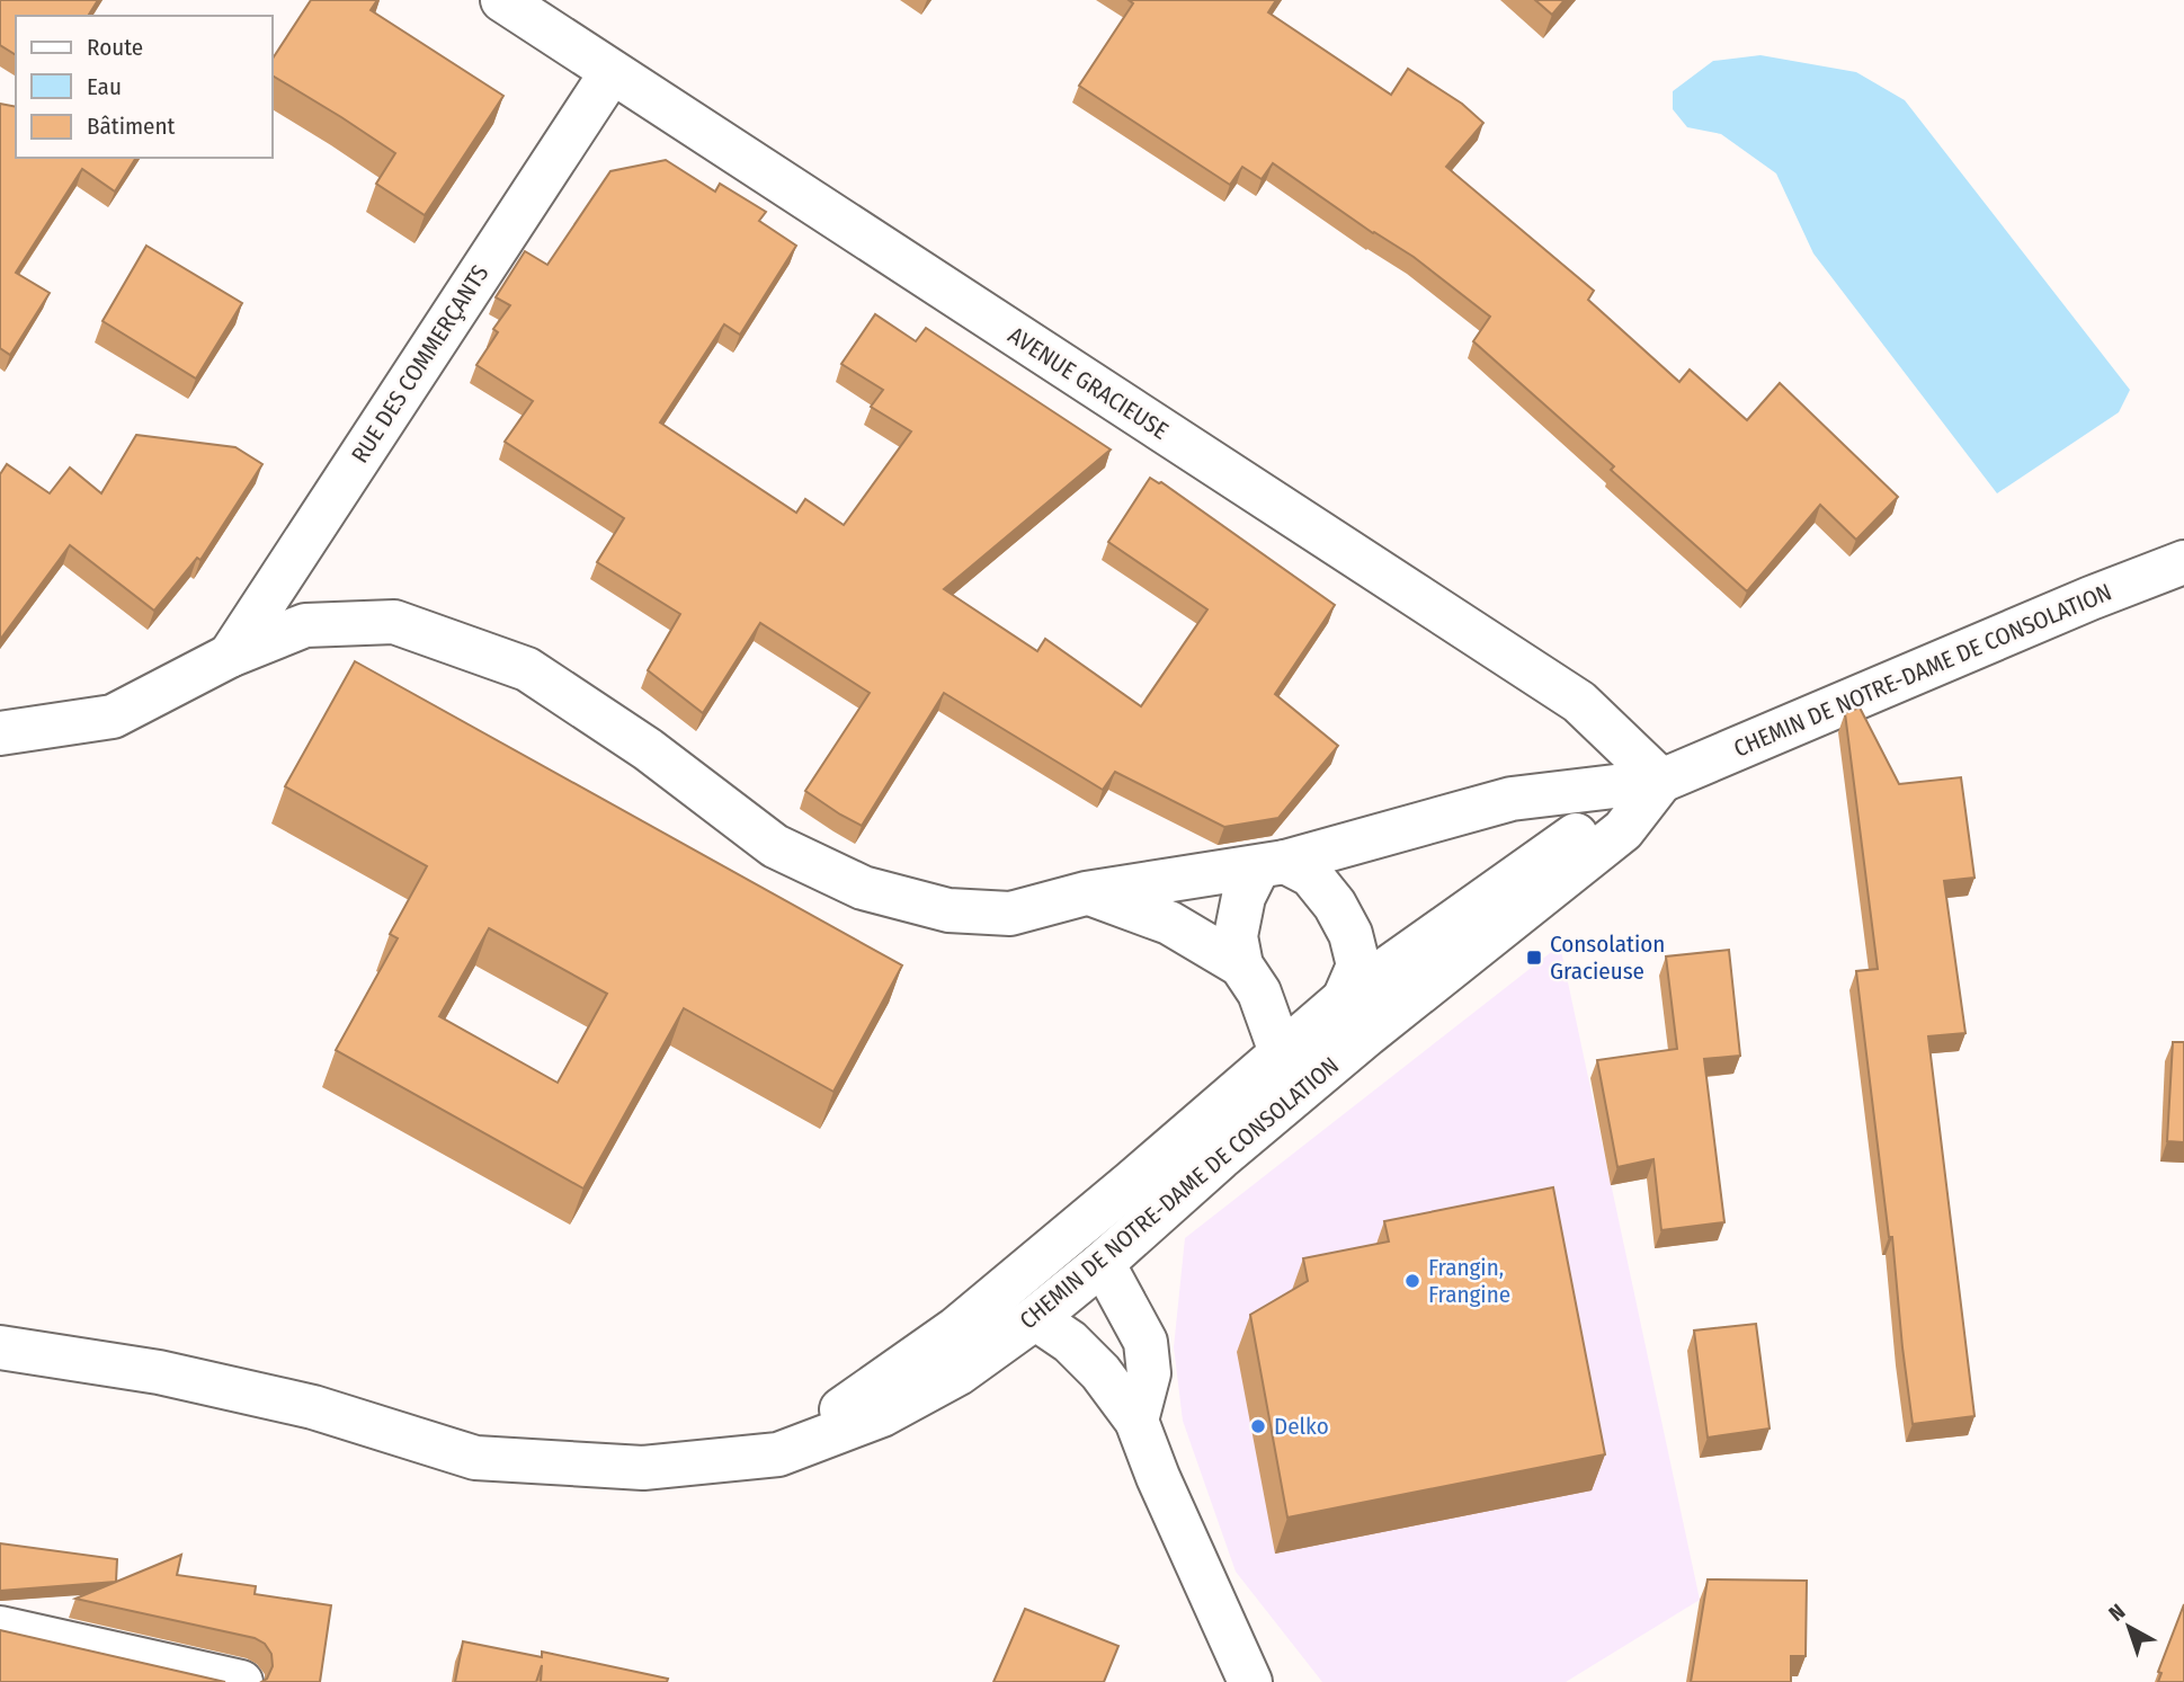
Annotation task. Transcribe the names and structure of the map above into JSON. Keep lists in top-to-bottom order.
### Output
{
  "streets": {
    "street": ["RUE DES COMMERÇANTS", "AVENUE GRACIEUSE", "CHEMIN DE NOTRE-DAME DE CONSOLATION"]
  },
  "crossings": [
    ["RUE DES COMMERÇANTS", "AVENUE GRACIEUSE"],
    ["RUE DES COMMERÇANTS", "CHEMIN DE NOTRE-DAME DE CONSOLATION"],
    ["AVENUE GRACIEUSE", "CHEMIN DE NOTRE-DAME DE CONSOLATION"]
  ],
  "places": {
    "transit": ["Consolation Gracieuse"],
    "other": ["Frangin, Frangine", "Delko"]
  },
  "legend": ["Route", "Eau", "Bâtiment"],
  "north": "top left"
}
